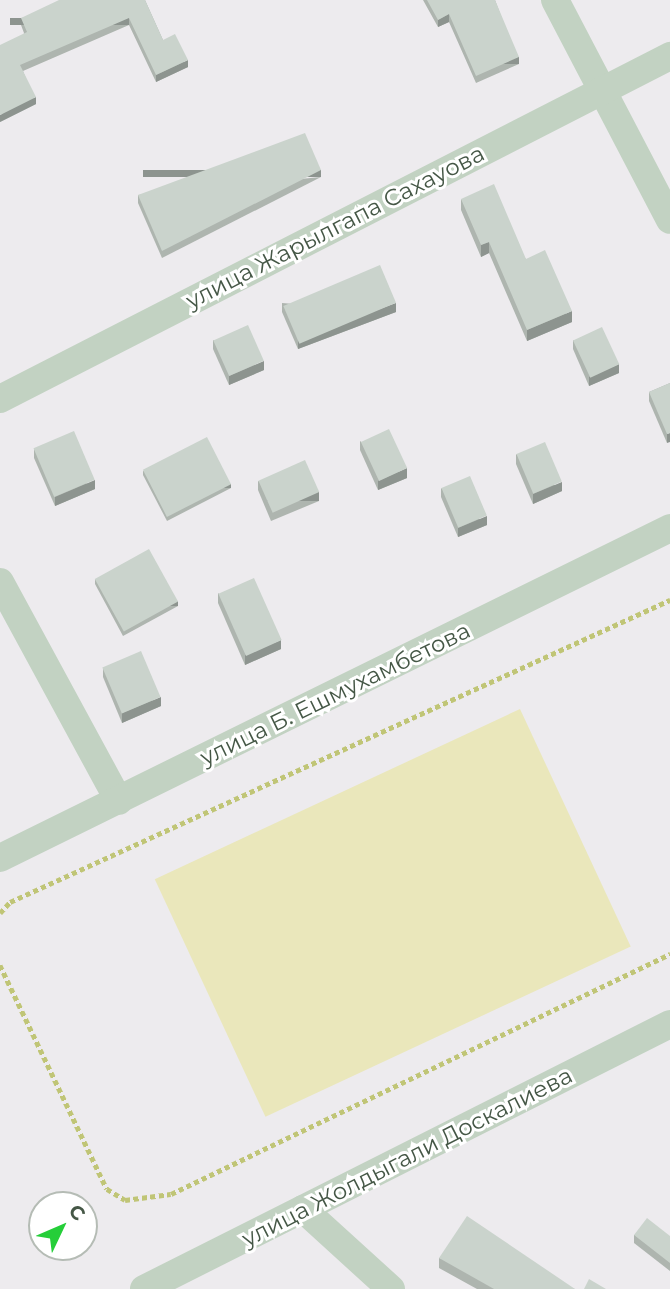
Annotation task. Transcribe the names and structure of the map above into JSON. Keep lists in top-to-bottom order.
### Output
{
  "streets": {
    "street": ["улица Жарылгапа Сахауова", "улица Б. Ешмухамбетова", "улица Жолдыгали Доскалиева"]
  },
  "north": "top right"
}
